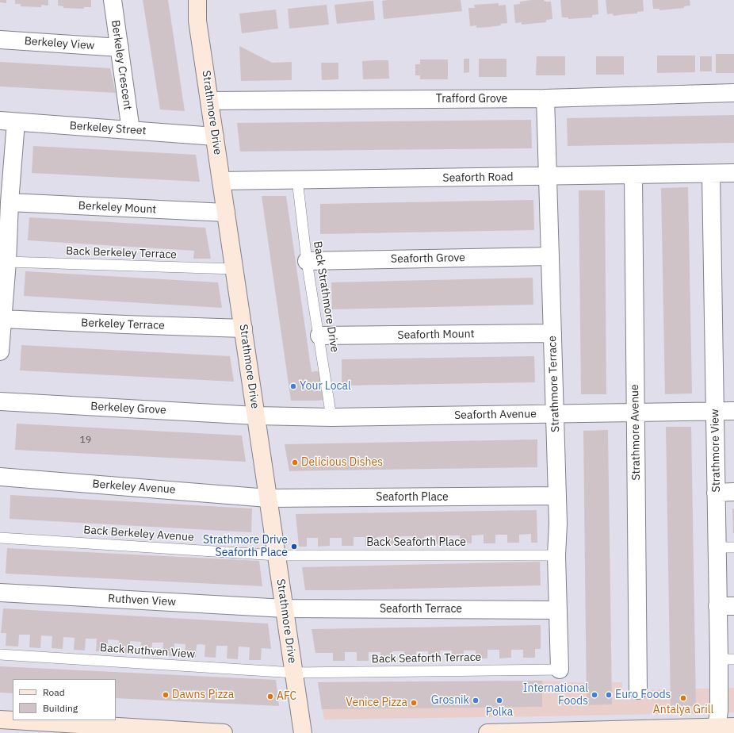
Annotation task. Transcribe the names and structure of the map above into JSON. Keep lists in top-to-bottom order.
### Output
{
  "streets": {
    "street": [
      "Berkeley View",
      "Berkeley Crescent",
      "Trafford Grove",
      "Strathmore Drive",
      "Berkeley Street",
      "Seaforth Road",
      "Berkeley Mount",
      "Seaforth Grove",
      "Berkeley Terrace",
      "Seaforth Mount",
      "Strathmore Terrace",
      "Berkeley Grove",
      "Seaforth Avenue",
      "Strathmore Avenue",
      "Strathmore View",
      "Berkeley Avenue",
      "Seaforth Place",
      "Ruthven View",
      "Seaforth Terrace"
    ],
    "lane": [
      "Back Berkeley Terrace",
      "Back Strathmore Drive",
      "Back Berkeley Avenue",
      "Back Seaforth Place",
      "Back Ruthven View",
      "Back Seaforth Terrace"
    ]
  },
  "crossings": [
    ["Berkeley View", "Berkeley Crescent"],
    ["Berkeley Crescent", "Berkeley Street"],
    ["Trafford Grove", "Strathmore Drive"],
    ["Trafford Grove", "Strathmore Terrace"],
    ["Strathmore Drive", "Berkeley Street"],
    ["Strathmore Drive", "Seaforth Road"],
    ["Strathmore Drive", "Berkeley Mount"],
    ["Strathmore Drive", "Back Berkeley Terrace"],
    ["Strathmore Drive", "Berkeley Terrace"],
    ["Strathmore Drive", "Berkeley Grove"],
    ["Strathmore Drive", "Seaforth Avenue"],
    ["Strathmore Drive", "Berkeley Avenue"],
    ["Strathmore Drive", "Seaforth Place"],
    ["Strathmore Drive", "Back Berkeley Avenue"],
    ["Strathmore Drive", "Back Seaforth Place"],
    ["Strathmore Drive", "Ruthven View"],
    ["Strathmore Drive", "Seaforth Terrace"],
    ["Strathmore Drive", "Back Ruthven View"],
    ["Strathmore Drive", "Back Seaforth Terrace"],
    ["Seaforth Road", "Back Strathmore Drive"],
    ["Seaforth Road", "Strathmore Terrace"],
    ["Seaforth Road", "Strathmore Avenue"],
    ["Seaforth Road", "Strathmore View"],
    ["Seaforth Grove", "Back Strathmore Drive"],
    ["Seaforth Grove", "Strathmore Terrace"],
    ["Back Strathmore Drive", "Seaforth Mount"],
    ["Back Strathmore Drive", "Seaforth Avenue"],
    ["Seaforth Mount", "Strathmore Terrace"],
    ["Strathmore Terrace", "Seaforth Avenue"],
    ["Strathmore Terrace", "Seaforth Place"],
    ["Strathmore Terrace", "Back Seaforth Place"],
    ["Strathmore Terrace", "Seaforth Terrace"],
    ["Strathmore Terrace", "Back Seaforth Terrace"],
    ["Berkeley Grove", "Seaforth Avenue"],
    ["Seaforth Avenue", "Strathmore Avenue"],
    ["Seaforth Avenue", "Strathmore View"],
    ["Berkeley Avenue", "Seaforth Place"],
    ["Back Berkeley Avenue", "Back Seaforth Place"],
    ["Ruthven View", "Seaforth Terrace"],
    ["Back Ruthven View", "Back Seaforth Terrace"]
  ],
  "places": [
    "Your Local",
    "Delicious Dishes",
    "Strathmore Drive Seaforth Place",
    "Dawns Pizza",
    "International Foods",
    "Euro Foods",
    "AFC",
    "Antalya Grill",
    "Grosnik",
    "Polka",
    "Venice Pizza"
  ],
  "house_numbers": ["19"],
  "legend": ["Road", "Building"]
}
